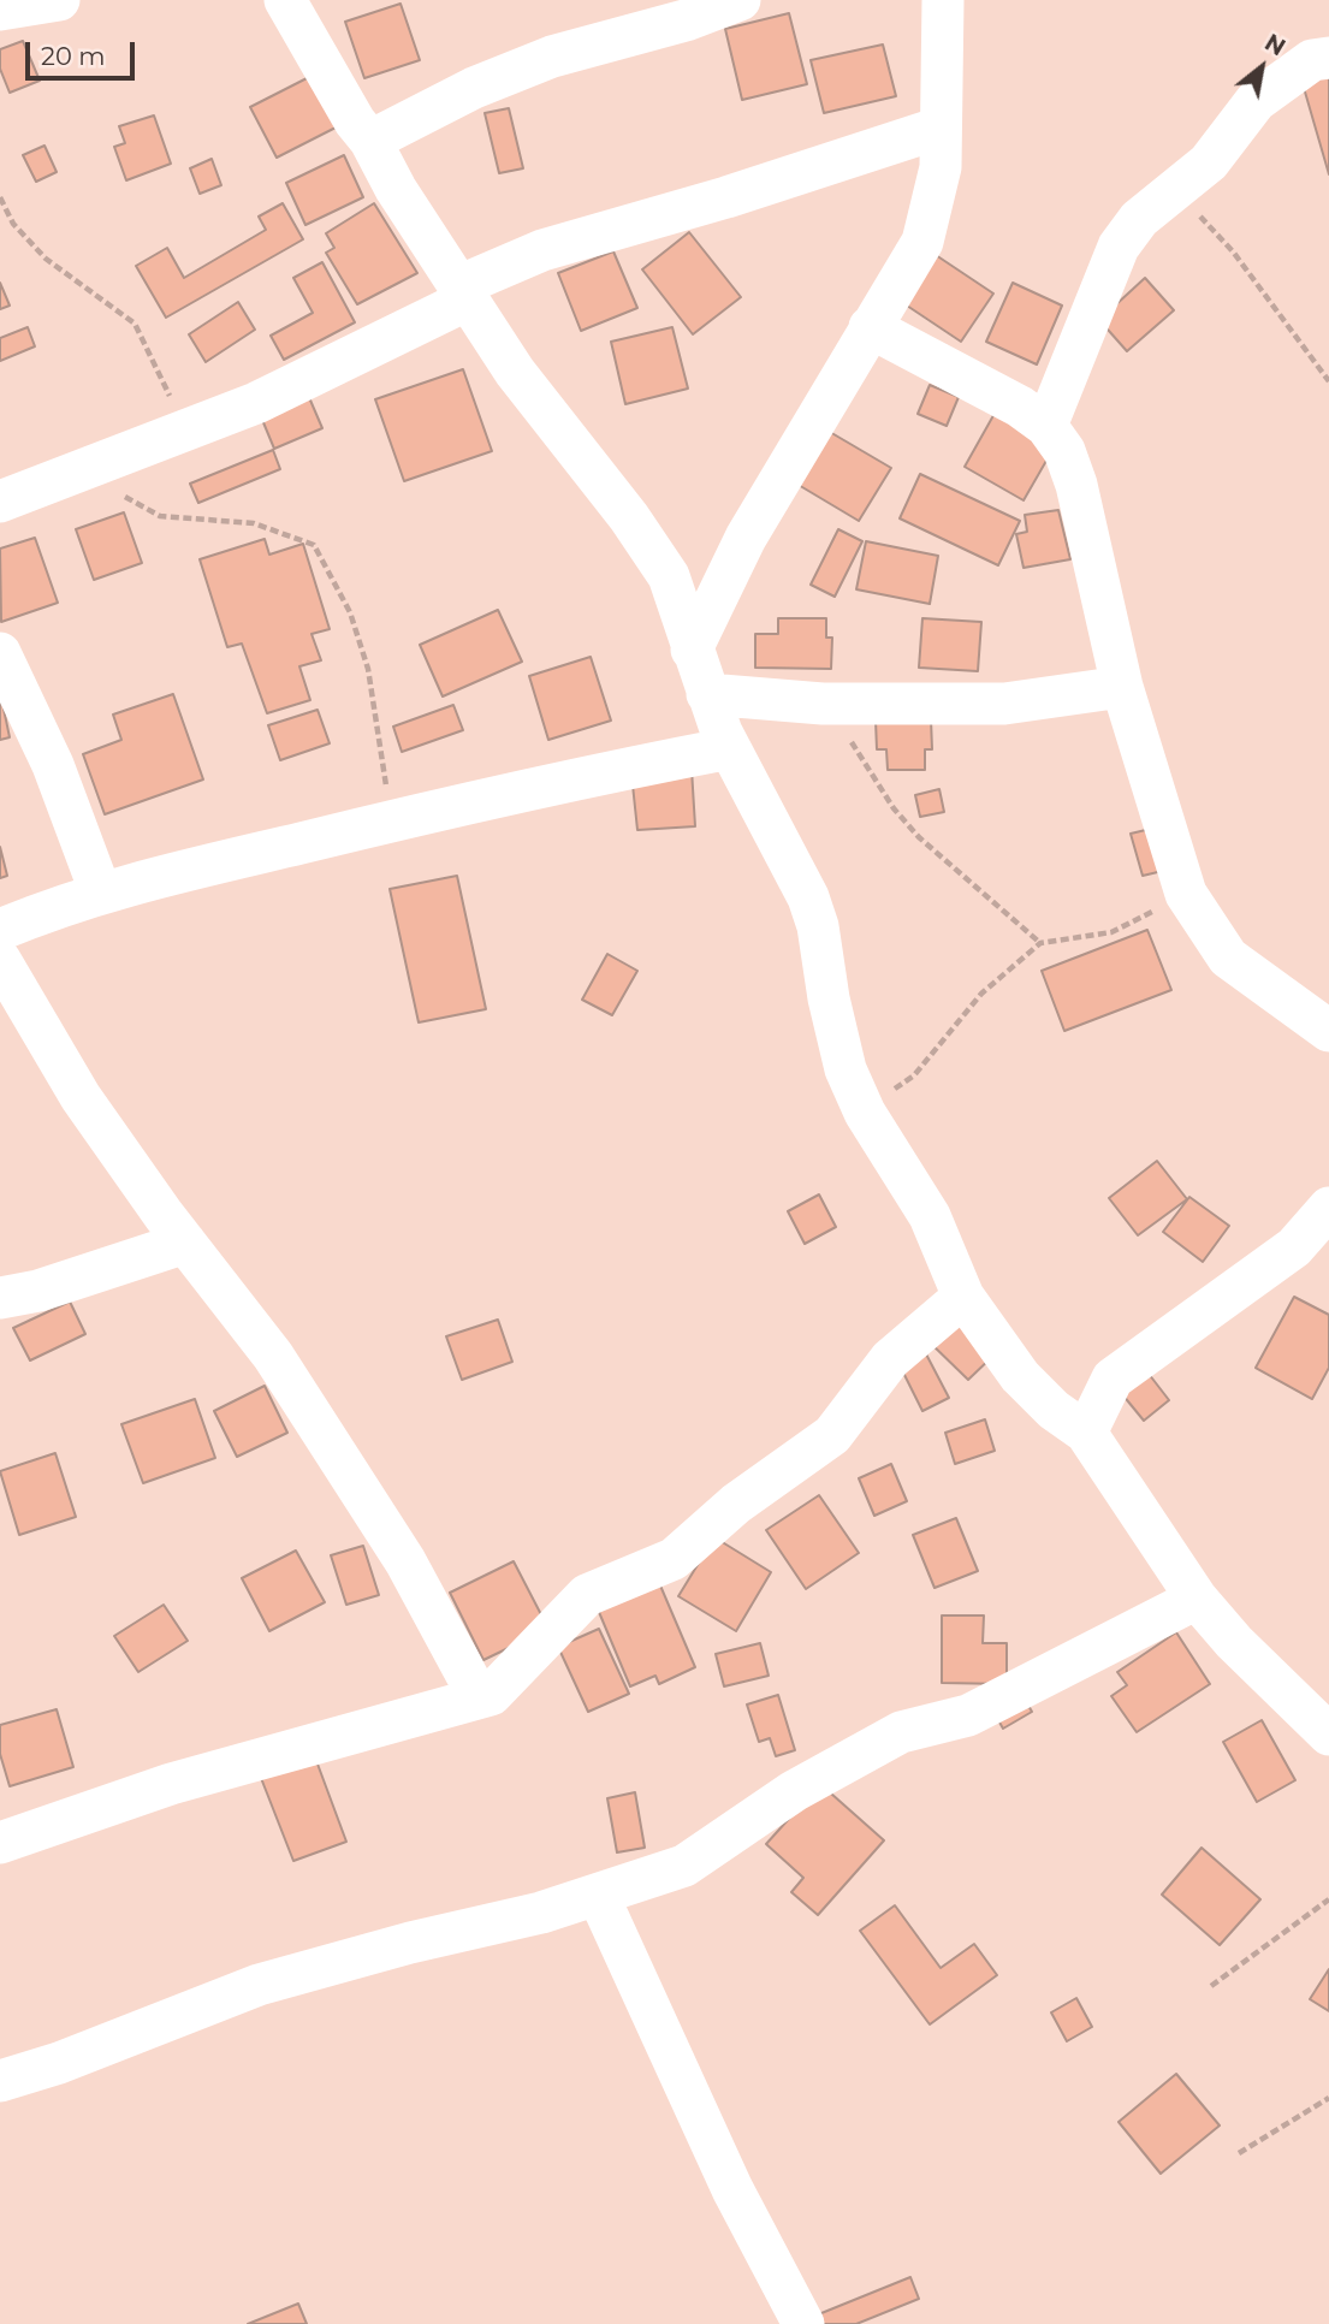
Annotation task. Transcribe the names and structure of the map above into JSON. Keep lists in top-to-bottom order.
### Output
{
  "scale_bar": "20 m",
  "north": "top right"
}
